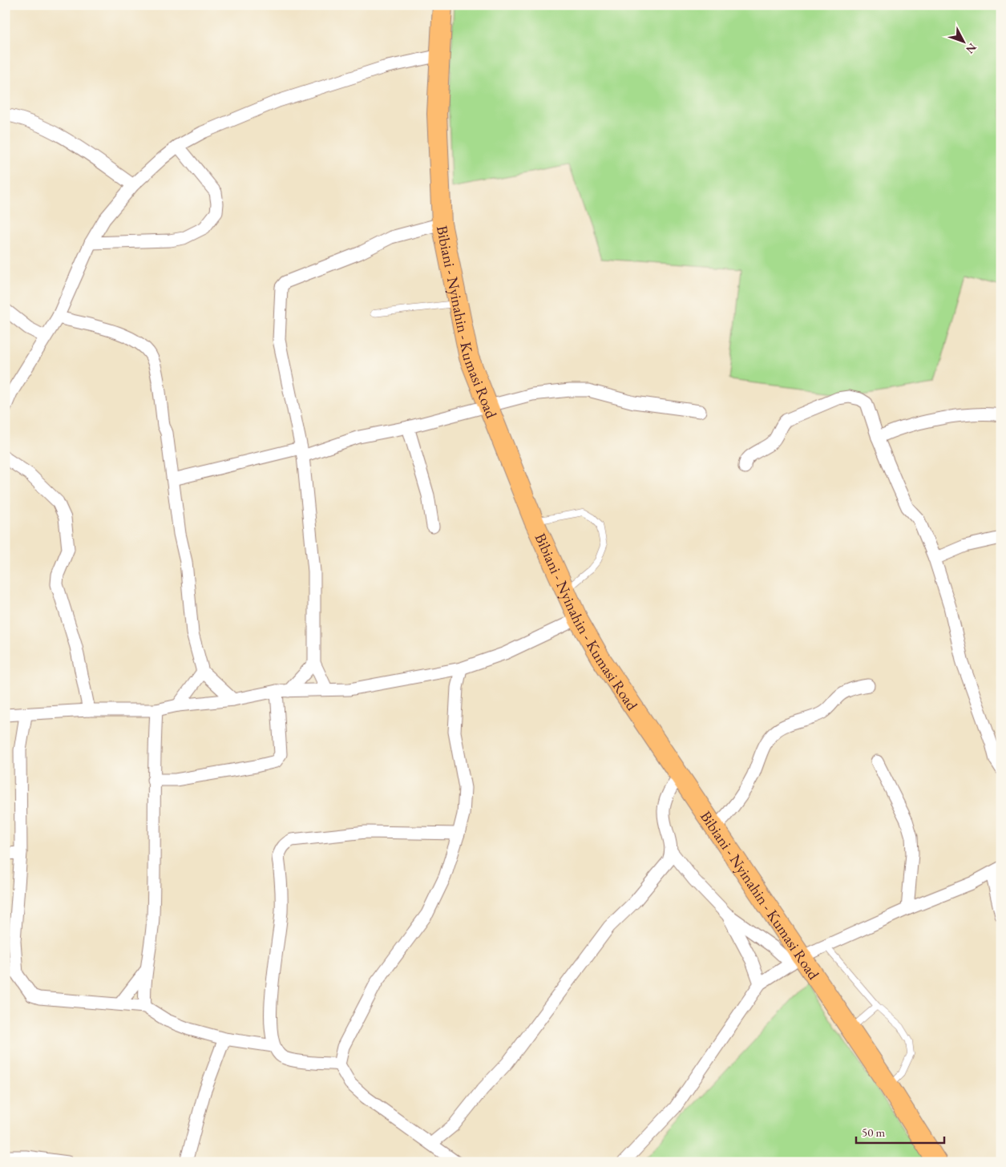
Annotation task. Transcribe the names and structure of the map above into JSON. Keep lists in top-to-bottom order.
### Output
{
  "streets": {
    "main road": ["Bibiani - Nyinahin - Kumasi Road"]
  },
  "scale_bar": "50 m",
  "north": "bottom right"
}
